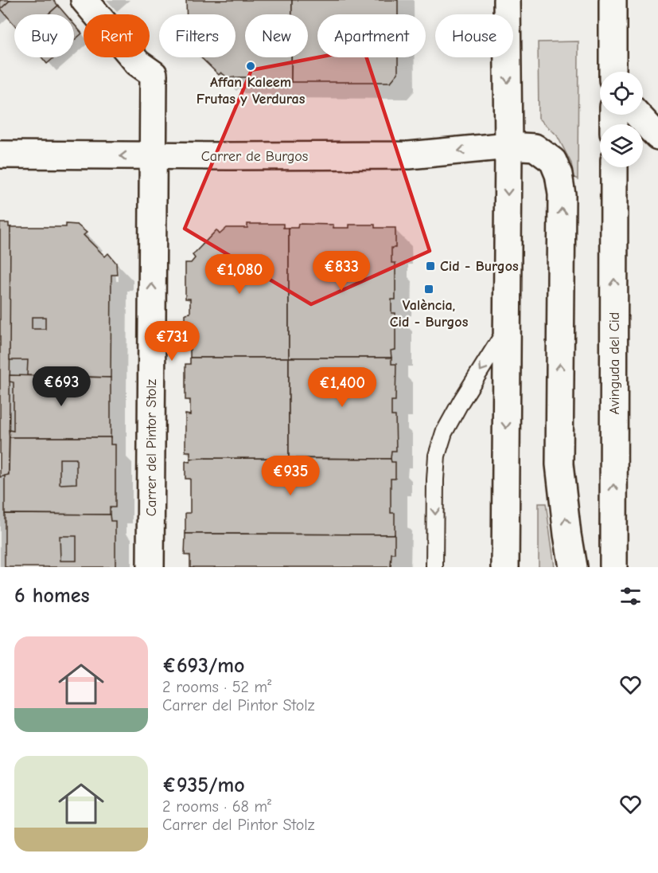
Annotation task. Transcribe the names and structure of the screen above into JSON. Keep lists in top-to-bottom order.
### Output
{
  "streets": {
    "main road": ["Carrer de Burgos", "Avinguda del Cid", "Carrer del Pintor Stolz"]
  },
  "crossings": [
    ["Carrer de Burgos", "Carrer del Pintor Stolz"]
  ],
  "one_way": ["Carrer del Pintor Stolz"],
  "places": {
    "other": ["Affan Kaleem Frutas y Verduras"],
    "transit": ["Cid - Burgos", "València, Cid - Burgos"]
  },
  "page": {
    "chip": [
      "Buy",
      "Rent",
      "Filters",
      "New",
      "Apartment",
      "House"
    ],
    "price": [
      "€833",
      "€1,080",
      "€731",
      "€693",
      "€1,400",
      "€935"
    ],
    "heading": "6 homes",
    "list": [
      {
        "name": "€693/mo",
        "note": "2 rooms · 52 m² · Carrer del Pintor Stolz"
      },
      {
        "name": "€935/mo",
        "note": "2 rooms · 68 m² · Carrer del Pintor Stolz"
      }
    ]
  }
}
